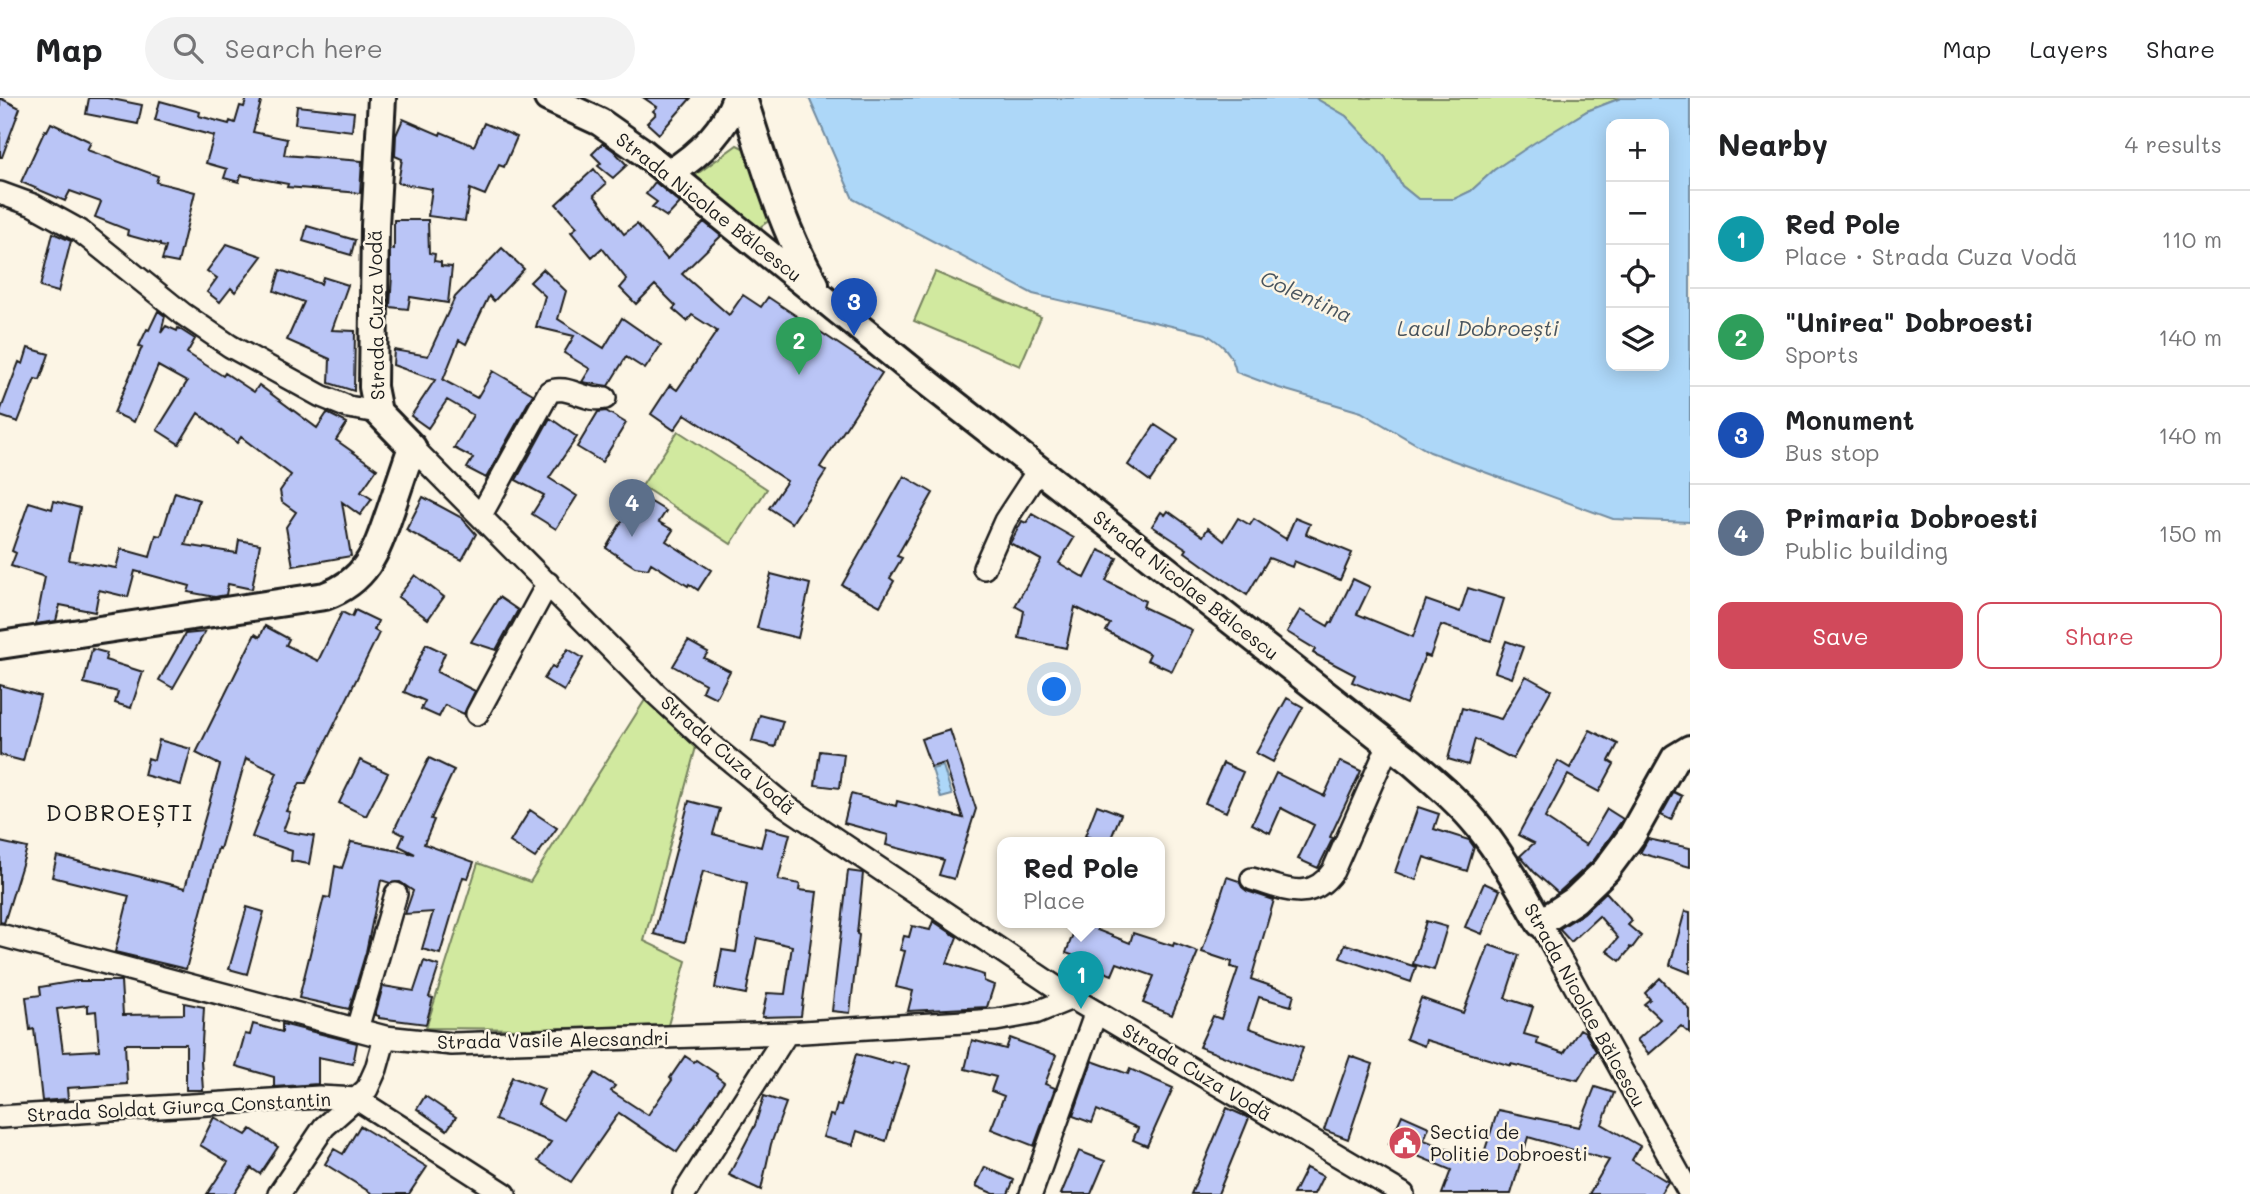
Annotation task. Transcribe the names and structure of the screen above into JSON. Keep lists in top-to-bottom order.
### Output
{
  "streets": {
    "street": [
      "Strada Nicolae Bălcescu",
      "Strada Cuza Vodă",
      "Strada Vasile Alecsandri",
      "Strada Soldat Giurca Constantin"
    ]
  },
  "crossings": [
    ["Strada Cuza Vodă", "Strada Vasile Alecsandri"]
  ],
  "districts": ["DOBROEȘTI"],
  "water": ["Colentina", "Lacul Dobroești"],
  "places": {
    "public building": ["Sectia de Politie Dobroesti"]
  },
  "page": {
    "header": "Map",
    "search": "Search here",
    "nav": ["Map", "Layers", "Share"],
    "heading": ["Nearby", "4 results"],
    "map_buttons": ["+", "−"],
    "list": [
      {
        "mark": "1",
        "name": "Red Pole",
        "note": "Place · Strada Cuza Vodă",
        "value": "110 m"
      },
      {
        "mark": "2",
        "name": "\"Unirea\" Dobroesti",
        "note": "Sports",
        "value": "140 m"
      },
      {
        "mark": "3",
        "name": "Monument",
        "note": "Bus stop",
        "value": "140 m"
      },
      {
        "mark": "4",
        "name": "Primaria Dobroesti",
        "note": "Public building",
        "value": "150 m"
      }
    ],
    "pins": [
      "3",
      "2",
      "4",
      "1"
    ],
    "buttons": ["Save", "Share"],
    "popup": ["Red Pole", "Place"]
  }
}
